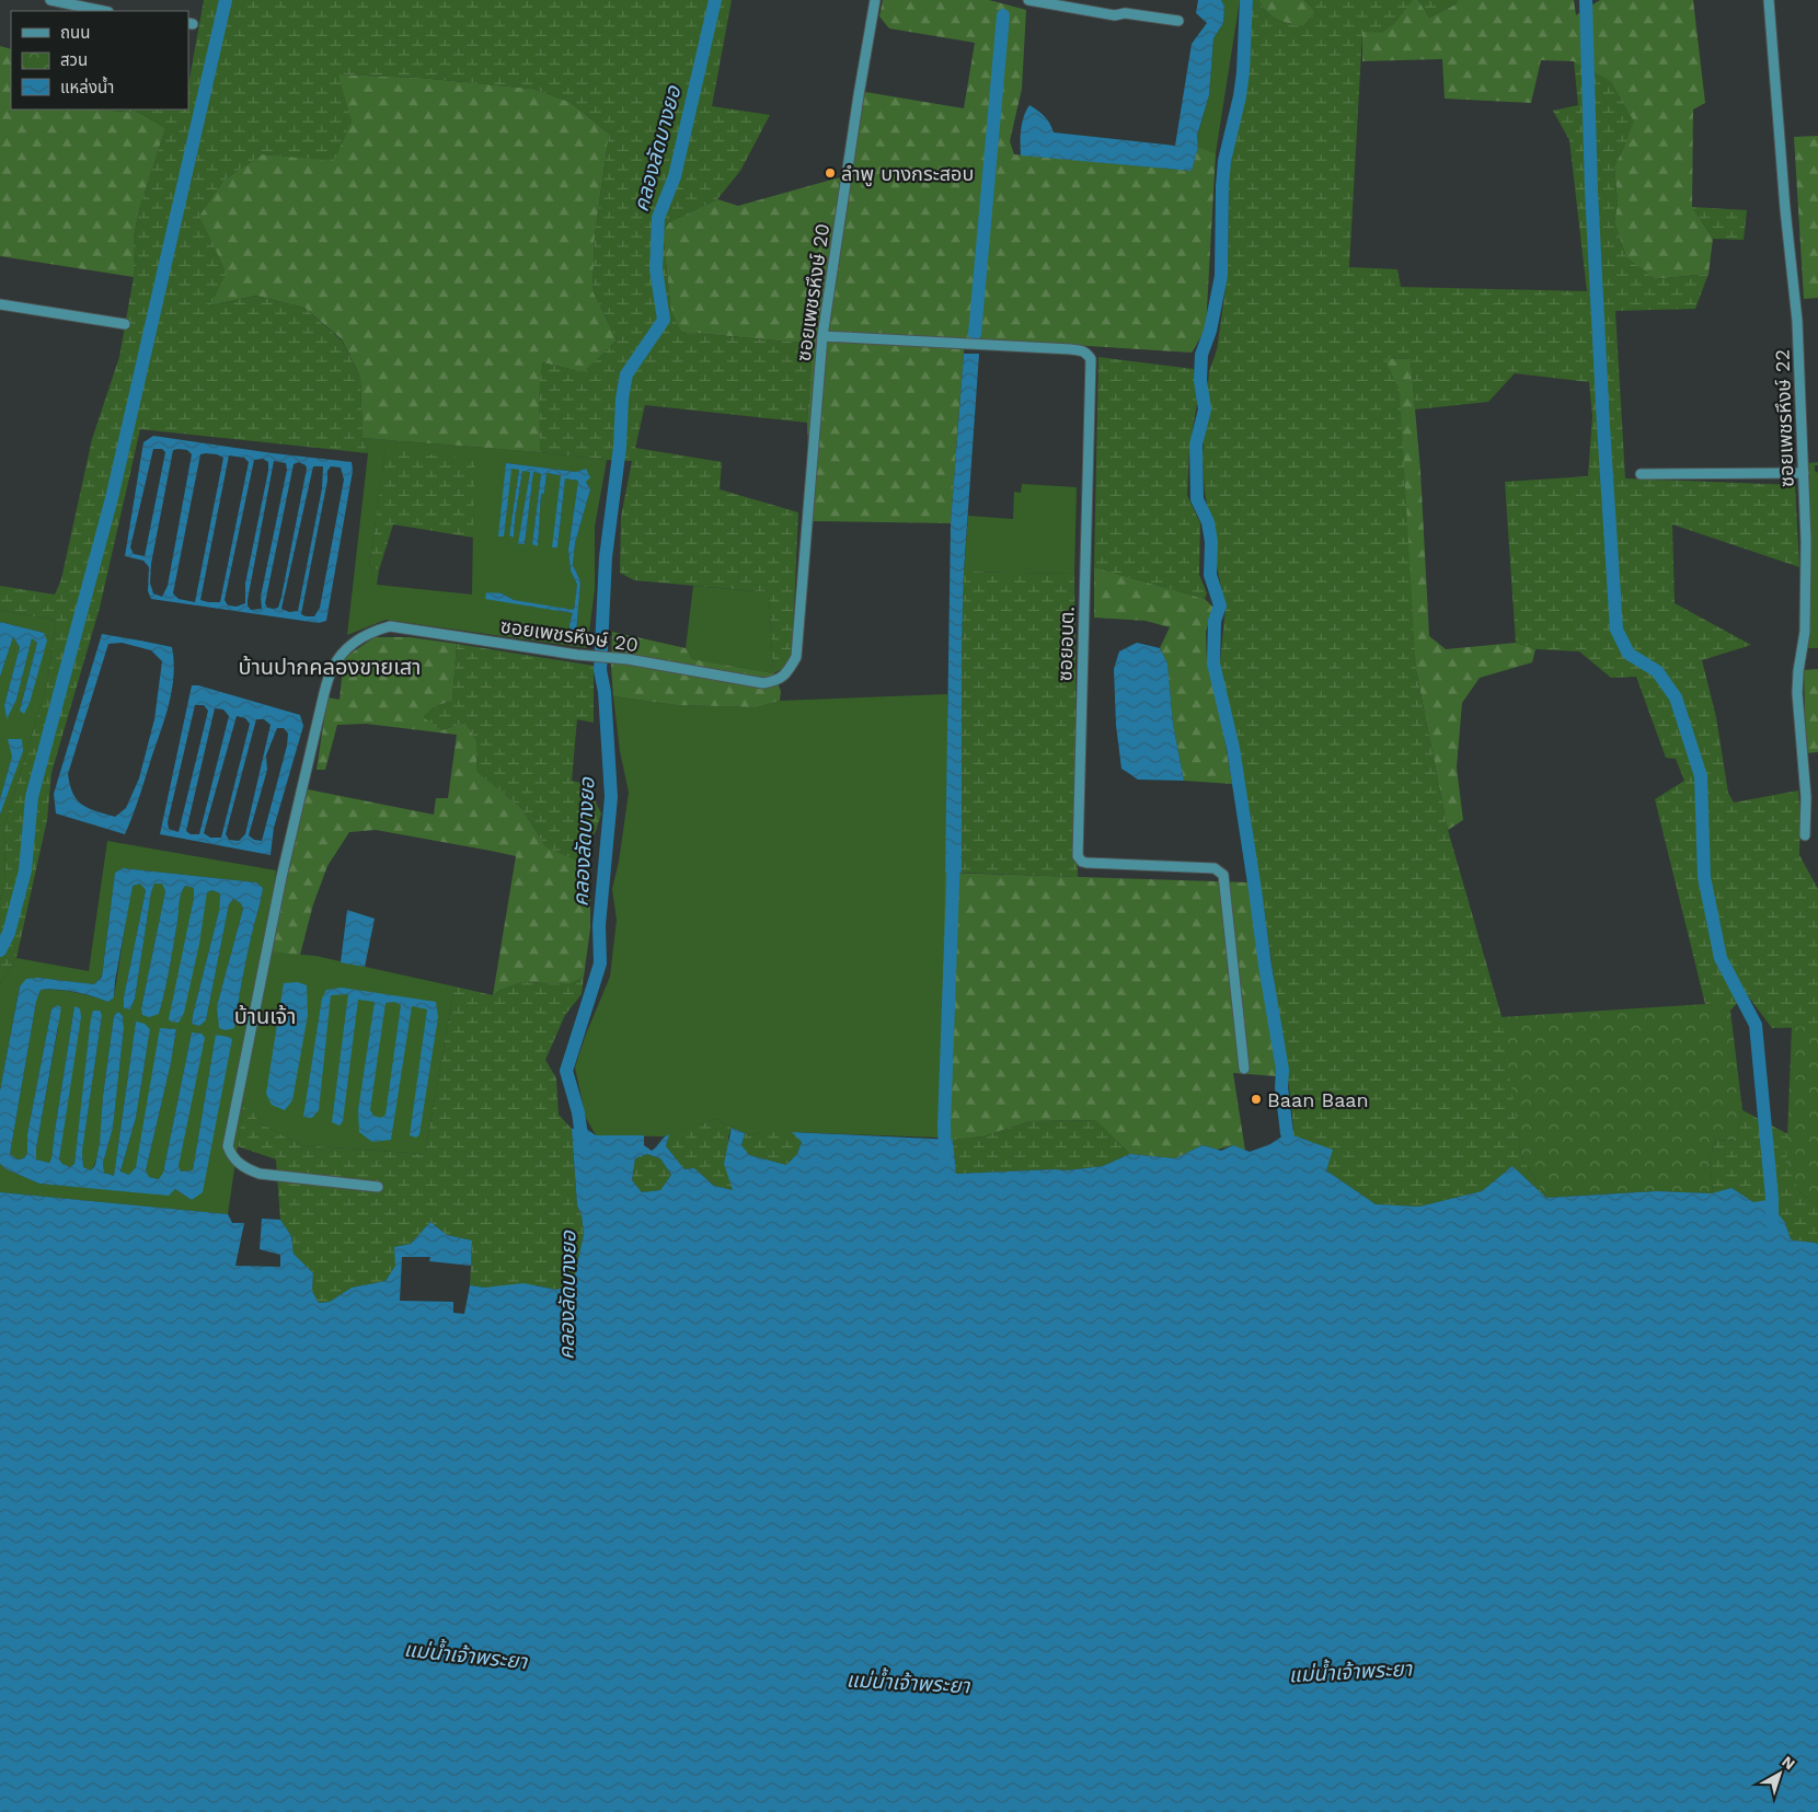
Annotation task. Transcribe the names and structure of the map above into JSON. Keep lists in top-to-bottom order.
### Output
{
  "streets": {
    "street": ["ซอยเพชรหึงษ์ 20", "ซอยเพชรหึงษ์ 22", "ซอยอบต."]
  },
  "crossings": [
    ["ซอยเพชรหึงษ์ 20", "ซอยอบต."]
  ],
  "districts": ["บ้านปากคลองขายเสา", "บ้านเจ้า"],
  "water": ["คลองลัดบางยอ", "แม่น้ำเจ้าพระยา"],
  "places": ["ลำพู บางกระสอบ", "Baan Baan"],
  "legend": ["ถนน", "สวน", "แหล่งน้ำ"],
  "north": "top right"
}
